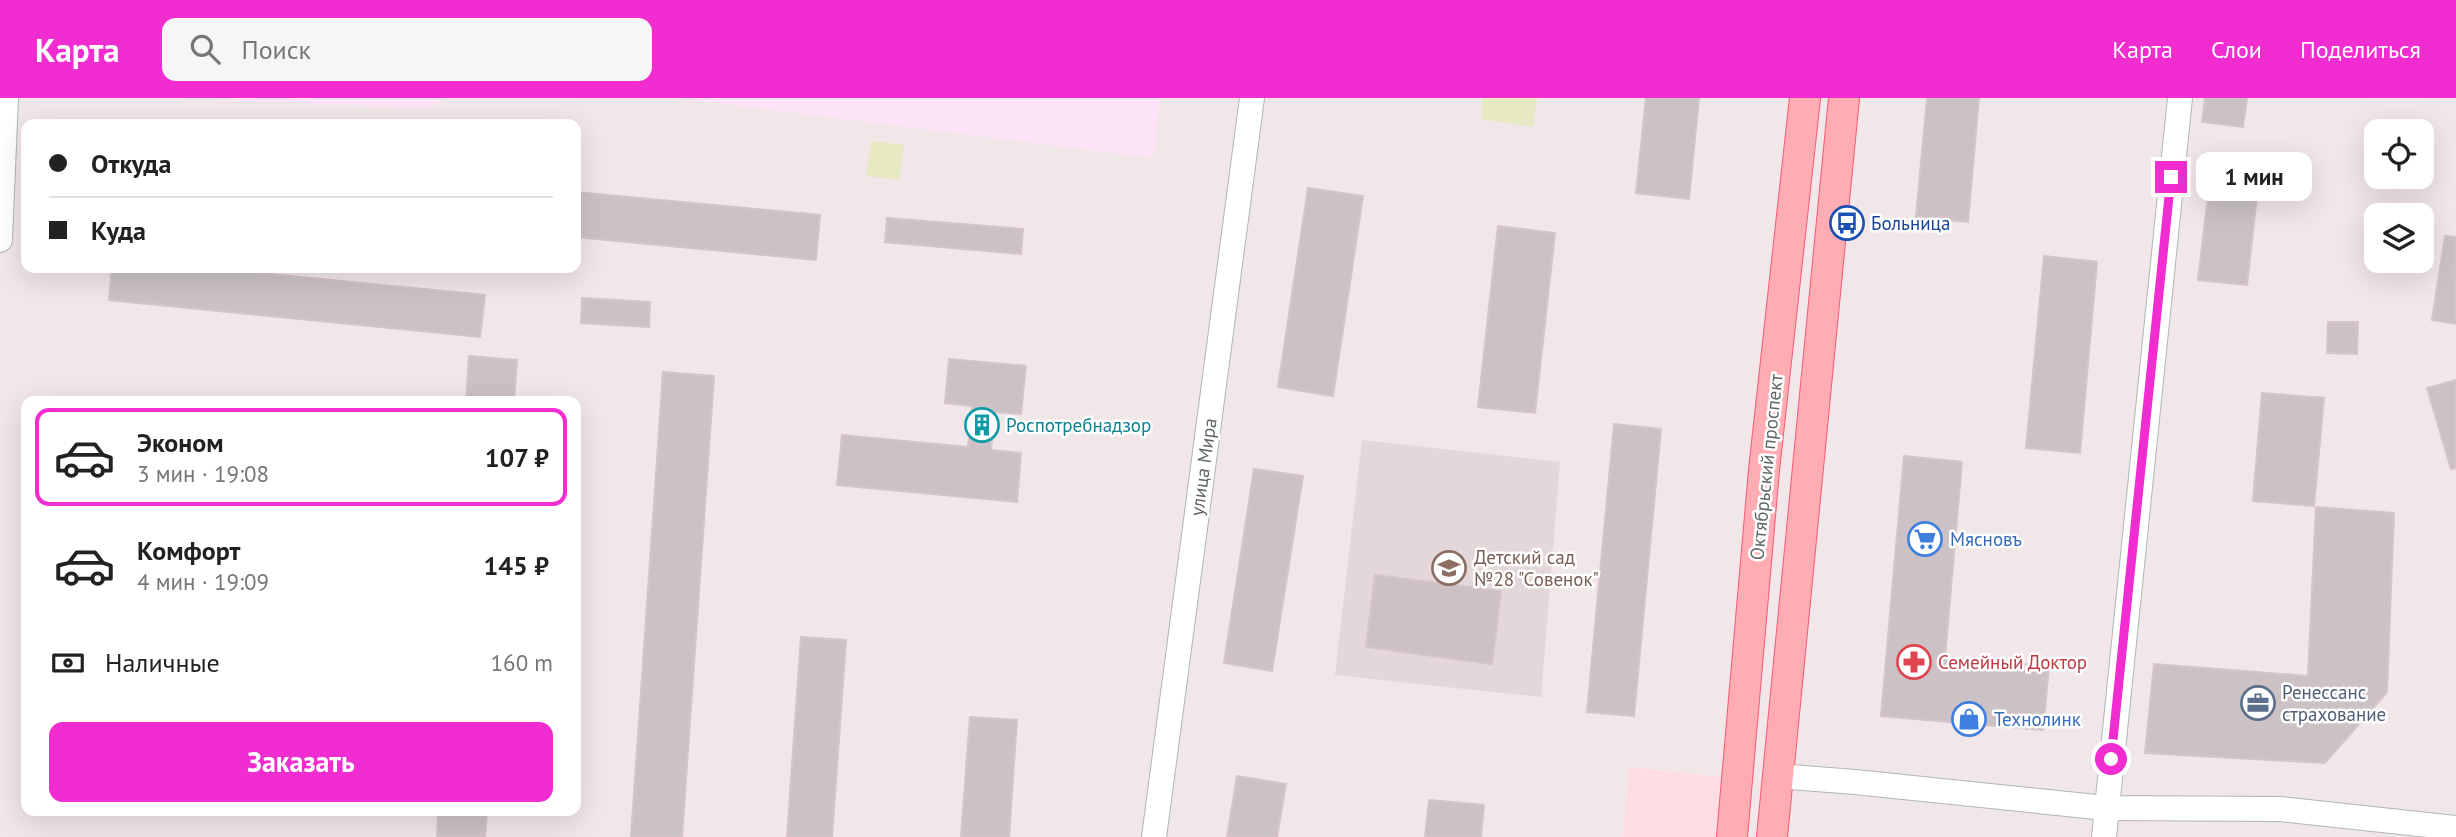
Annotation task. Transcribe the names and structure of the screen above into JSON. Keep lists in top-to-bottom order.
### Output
{
  "streets": {
    "main road": ["Октябрьский проспект"],
    "street": ["улица Мира"]
  },
  "places": {
    "bus stop": ["Больница"],
    "building": ["Роспотребнадзор"],
    "supermarket": ["Мясновъ"],
    "school or university": ["Детский сад №28 \"Совенок\""],
    "pharmacy": ["Семейный Доктор"],
    "office": ["Ренессанс страхование"],
    "shop": ["Технолинк"]
  },
  "page": {
    "header": "Карта",
    "search": "Поиск",
    "nav": ["Карта", "Слои", "Поделиться"],
    "banner": ["Откуда", "Куда"],
    "bubble": "1 мин",
    "list": [
      {
        "name": "Эконом",
        "note": "3 мин · 19:08",
        "value": "107 ₽"
      },
      {
        "name": "Комфорт",
        "note": "4 мин · 19:09",
        "value": "145 ₽"
      }
    ],
    "pay": ["Наличные", "160 m"],
    "buttons": "Заказать"
  }
}
